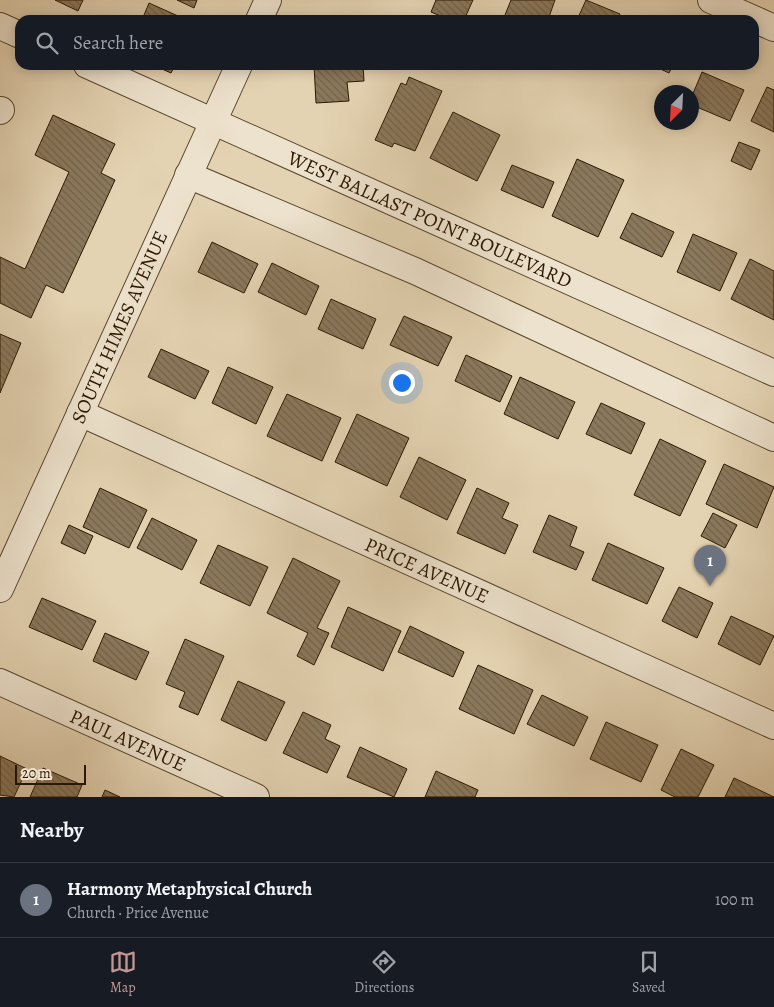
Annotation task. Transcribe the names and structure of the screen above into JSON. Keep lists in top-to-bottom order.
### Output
{
  "streets": {
    "street": [
      "WEST BALLAST POINT BOULEVARD",
      "SOUTH HIMES AVENUE",
      "PRICE AVENUE",
      "PAUL AVENUE"
    ]
  },
  "crossings": [
    ["WEST BALLAST POINT BOULEVARD", "SOUTH HIMES AVENUE"],
    ["SOUTH HIMES AVENUE", "PRICE AVENUE"]
  ],
  "scale_bar": "20 m",
  "north": "bottom left",
  "page": {
    "search": "Search here",
    "pins": "1",
    "scale": "20 m",
    "heading": "Nearby",
    "list": [
      {
        "mark": "1",
        "name": "Harmony Metaphysical Church",
        "note": "Church · Price Avenue",
        "value": "100 m"
      }
    ],
    "nav": ["Map", "Directions", "Saved"]
  }
}
